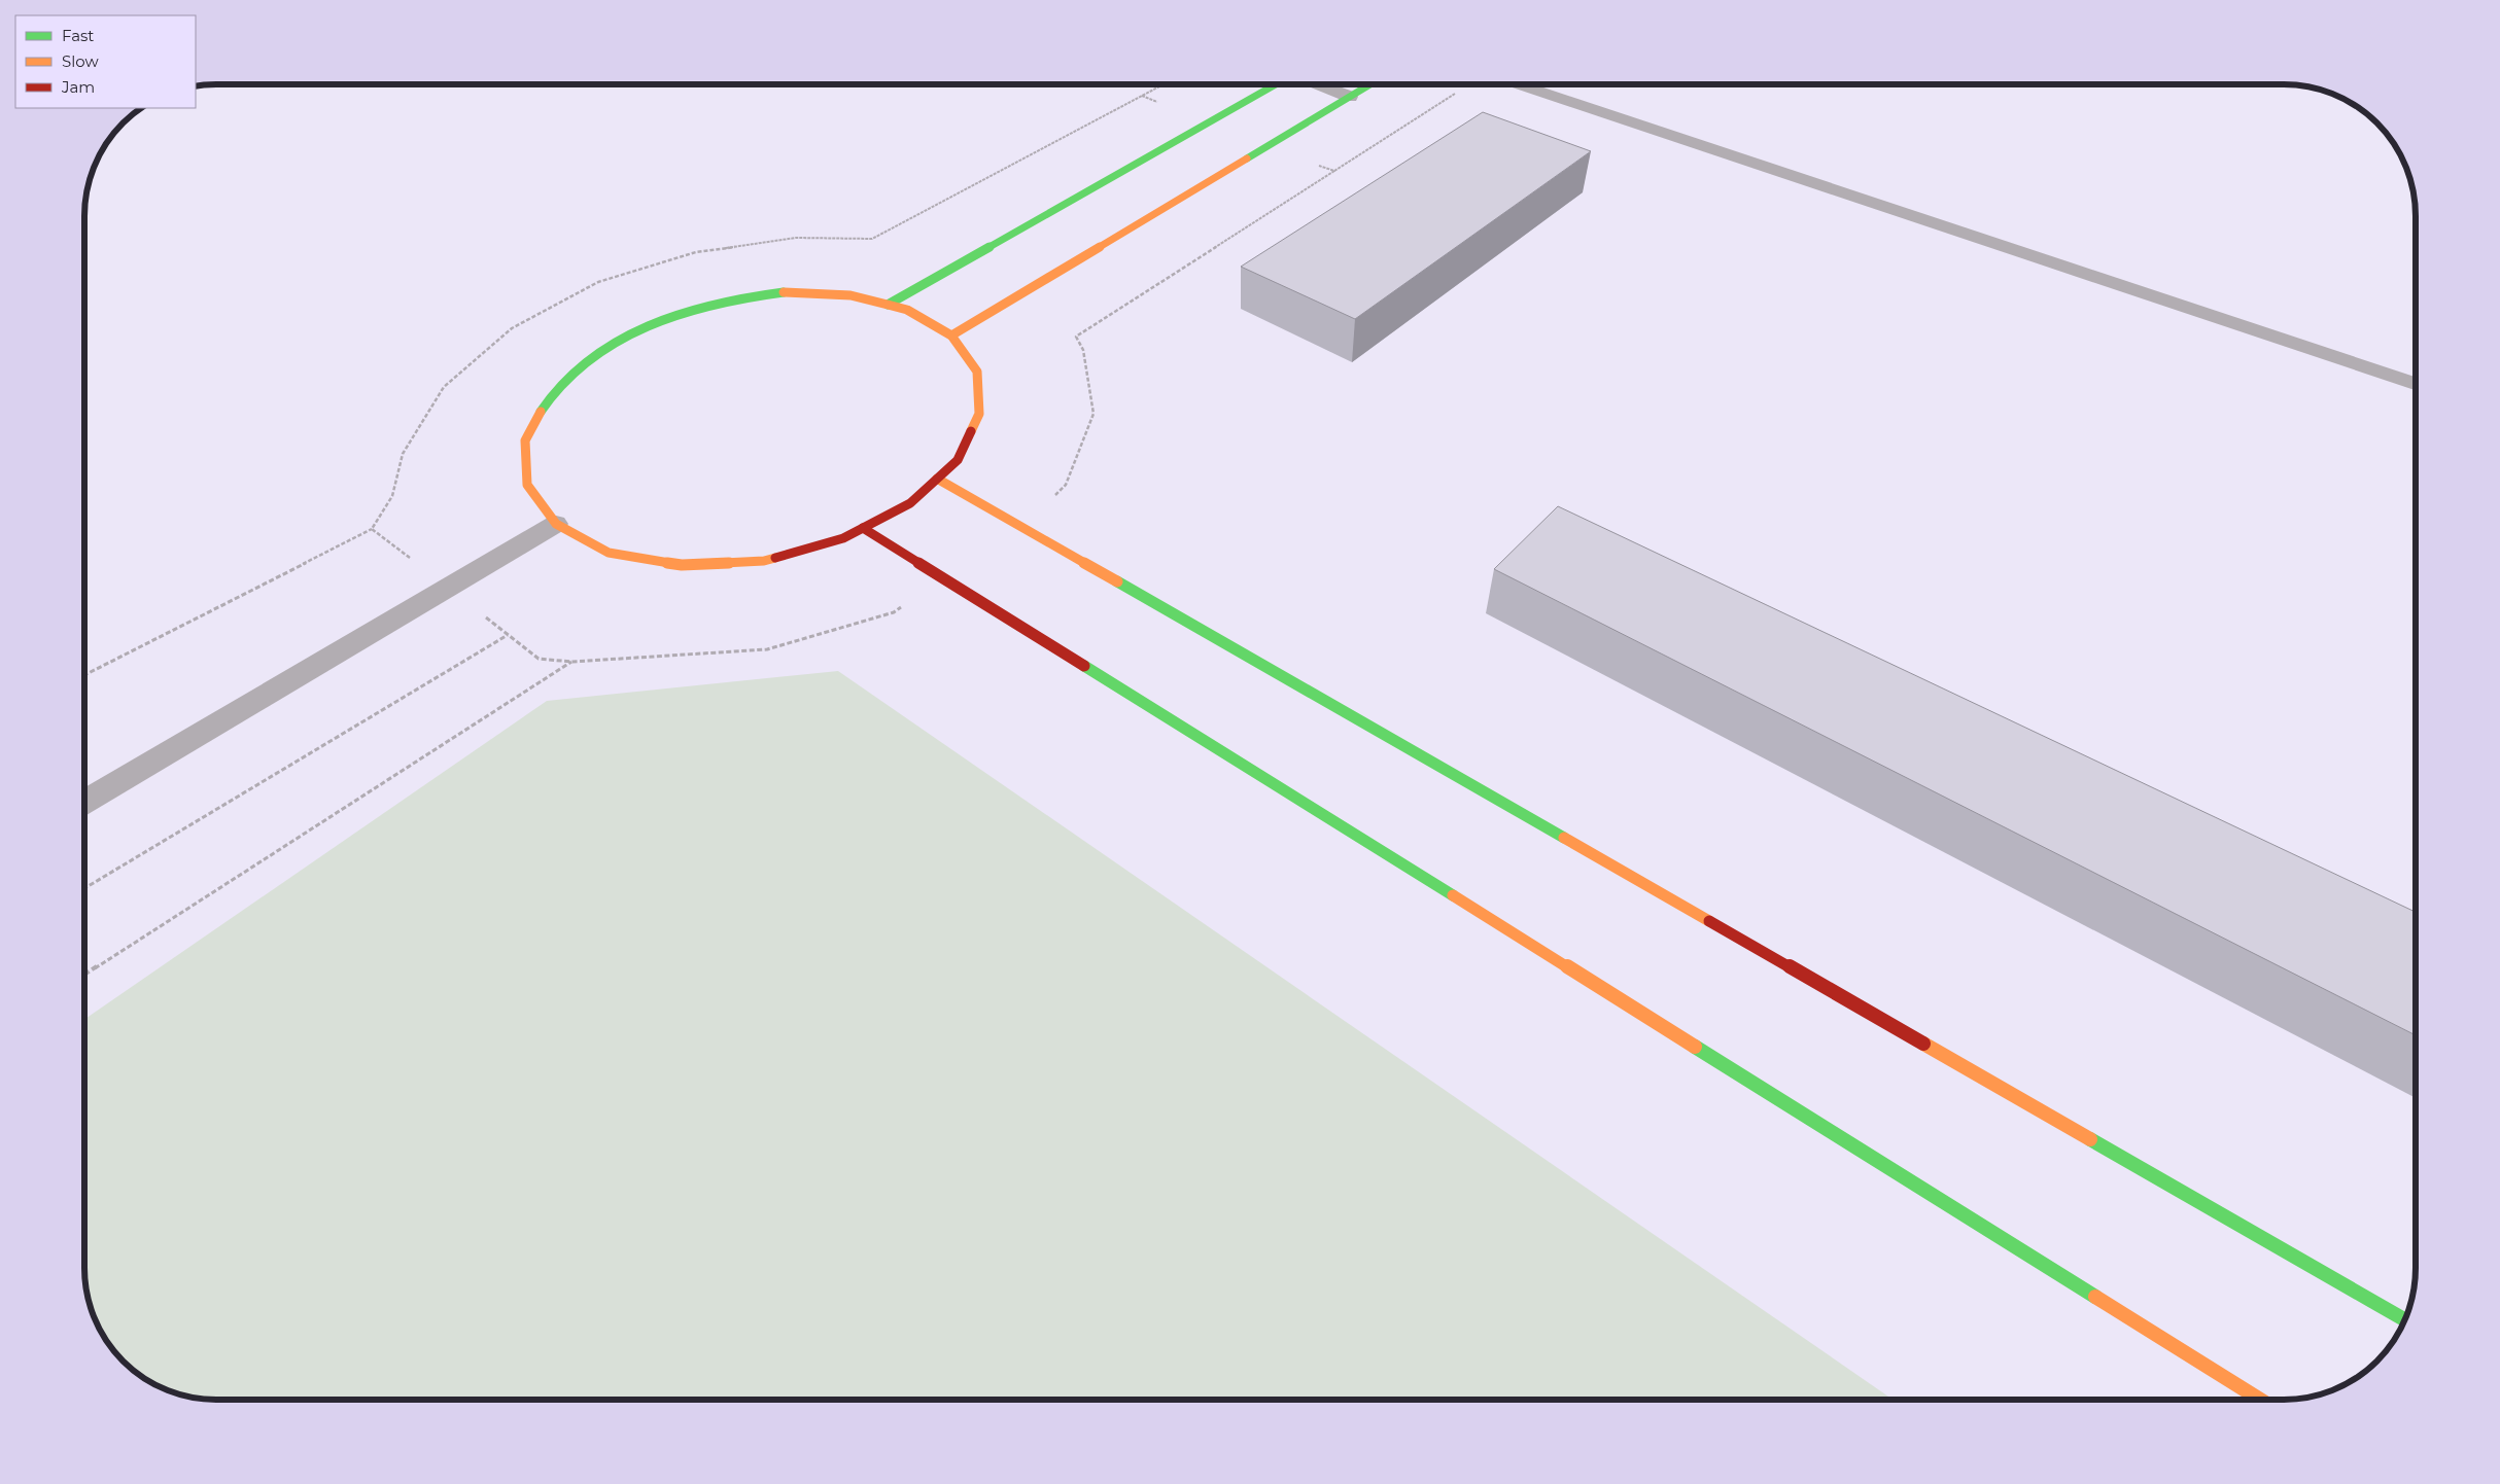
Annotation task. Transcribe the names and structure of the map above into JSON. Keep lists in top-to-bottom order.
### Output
{
  "legend": ["Fast", "Slow", "Jam"]
}
